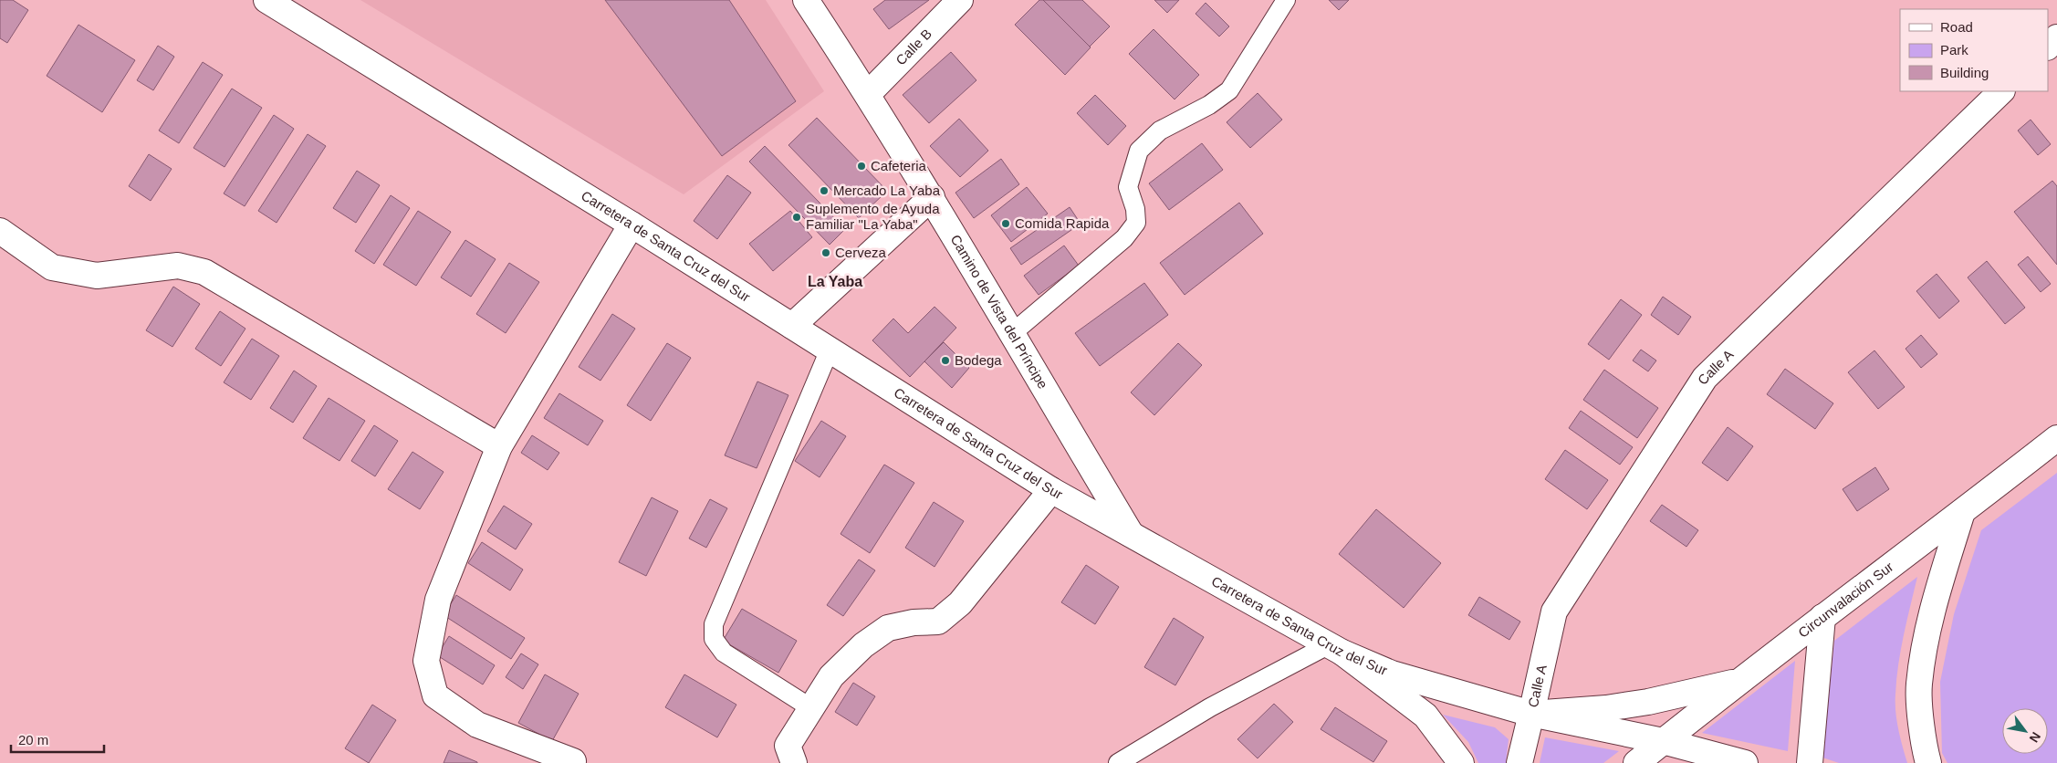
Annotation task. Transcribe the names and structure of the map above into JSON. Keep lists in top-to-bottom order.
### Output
{
  "streets": {
    "street": [
      "Calle B",
      "Carretera de Santa Cruz del Sur",
      "Camino de Vista del Príncipe",
      "Calle A",
      "Circunvalación Sur"
    ]
  },
  "crossings": [
    ["Calle B", "Camino de Vista del Príncipe"],
    ["Carretera de Santa Cruz del Sur", "Camino de Vista del Príncipe"],
    ["Carretera de Santa Cruz del Sur", "Calle A"],
    ["Carretera de Santa Cruz del Sur", "Circunvalación Sur"]
  ],
  "districts": ["La Yaba"],
  "places": [
    "Cafeteria",
    "Mercado La Yaba",
    "Suplemento de Ayuda Familiar \"La Yaba\"",
    "Comida Rapida",
    "Cerveza",
    "Bodega"
  ],
  "legend": ["Road", "Park", "Building"],
  "scale_bar": "20 m",
  "north": "bottom right"
}
